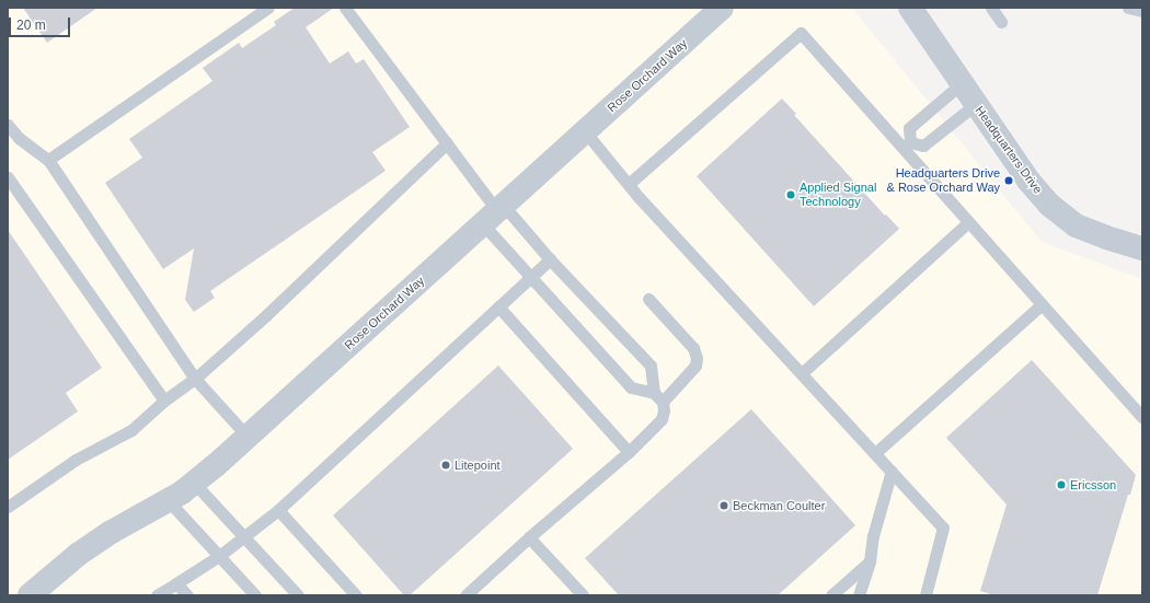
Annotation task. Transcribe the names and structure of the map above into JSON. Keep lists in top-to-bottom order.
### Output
{
  "streets": {
    "street": ["Rose Orchard Way", "Headquarters Drive"]
  },
  "places": [
    "Headquarters Drive & Rose Orchard Way",
    "Applied Signal Technology",
    "Litepoint",
    "Ericsson",
    "Beckman Coulter"
  ],
  "scale_bar": "20 m"
}
